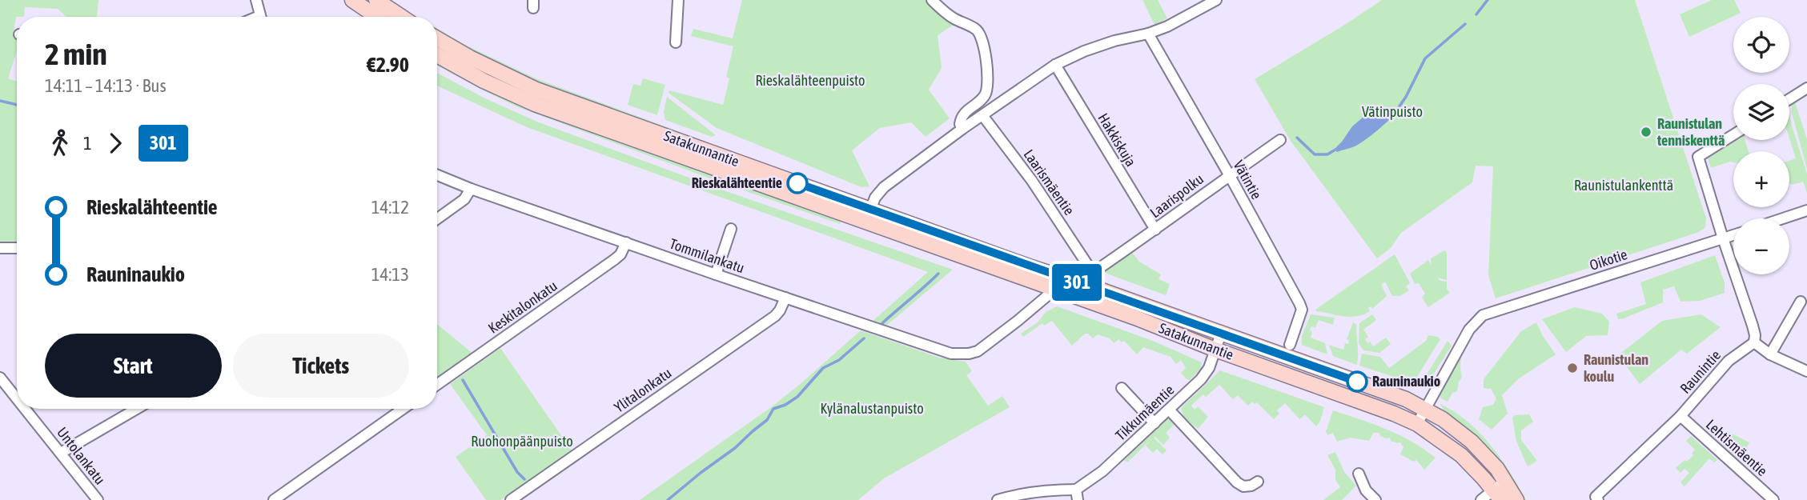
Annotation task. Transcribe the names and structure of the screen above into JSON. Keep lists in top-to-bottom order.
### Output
{
  "streets": {
    "main road": ["Satakunnantie"],
    "street": [
      "Hakkiskuja",
      "Vätintie",
      "Laarismäentie",
      "Laarispolku",
      "Tommilankatu",
      "Oikotie",
      "Keskitalonkatu",
      "Raunintie",
      "Ylitalonkatu",
      "Tikkumäentie",
      "Lehtismäentie",
      "Untolankatu"
    ]
  },
  "crossings": [
    ["Hakkiskuja", "Laarispolku"],
    ["Satakunnantie", "Tommilankatu"],
    ["Satakunnantie", "Oikotie"],
    ["Satakunnantie", "Tikkumäentie"],
    ["Vätintie", "Laarispolku"],
    ["Laarismäentie", "Laarispolku"],
    ["Tommilankatu", "Keskitalonkatu"],
    ["Tommilankatu", "Ylitalonkatu"],
    ["Raunintie", "Lehtismäentie"]
  ],
  "parks": [
    "Rieskalähteenpuisto",
    "Vätinpuisto",
    "Raunistulankenttä",
    "Kylänalustanpuisto",
    "Ruohonpäänpuisto"
  ],
  "places": [
    "Raunistulan tenniskenttä",
    "Rieskalähteentie",
    "Raunistulan koulu",
    "Rauninaukio"
  ],
  "lines": ["bus line 301"],
  "page": {
    "on_map": "301",
    "map_buttons": ["+", "−"],
    "heading": ["2 min", "14:11 – 14:13 · Bus", "€2.90"],
    "legs": ["1", "301"],
    "list": [
      {
        "name": "Rieskalähteentie",
        "value": "14:12"
      },
      {
        "name": "Rauninaukio",
        "value": "14:13"
      }
    ],
    "buttons": ["Start", "Tickets"]
  }
}
